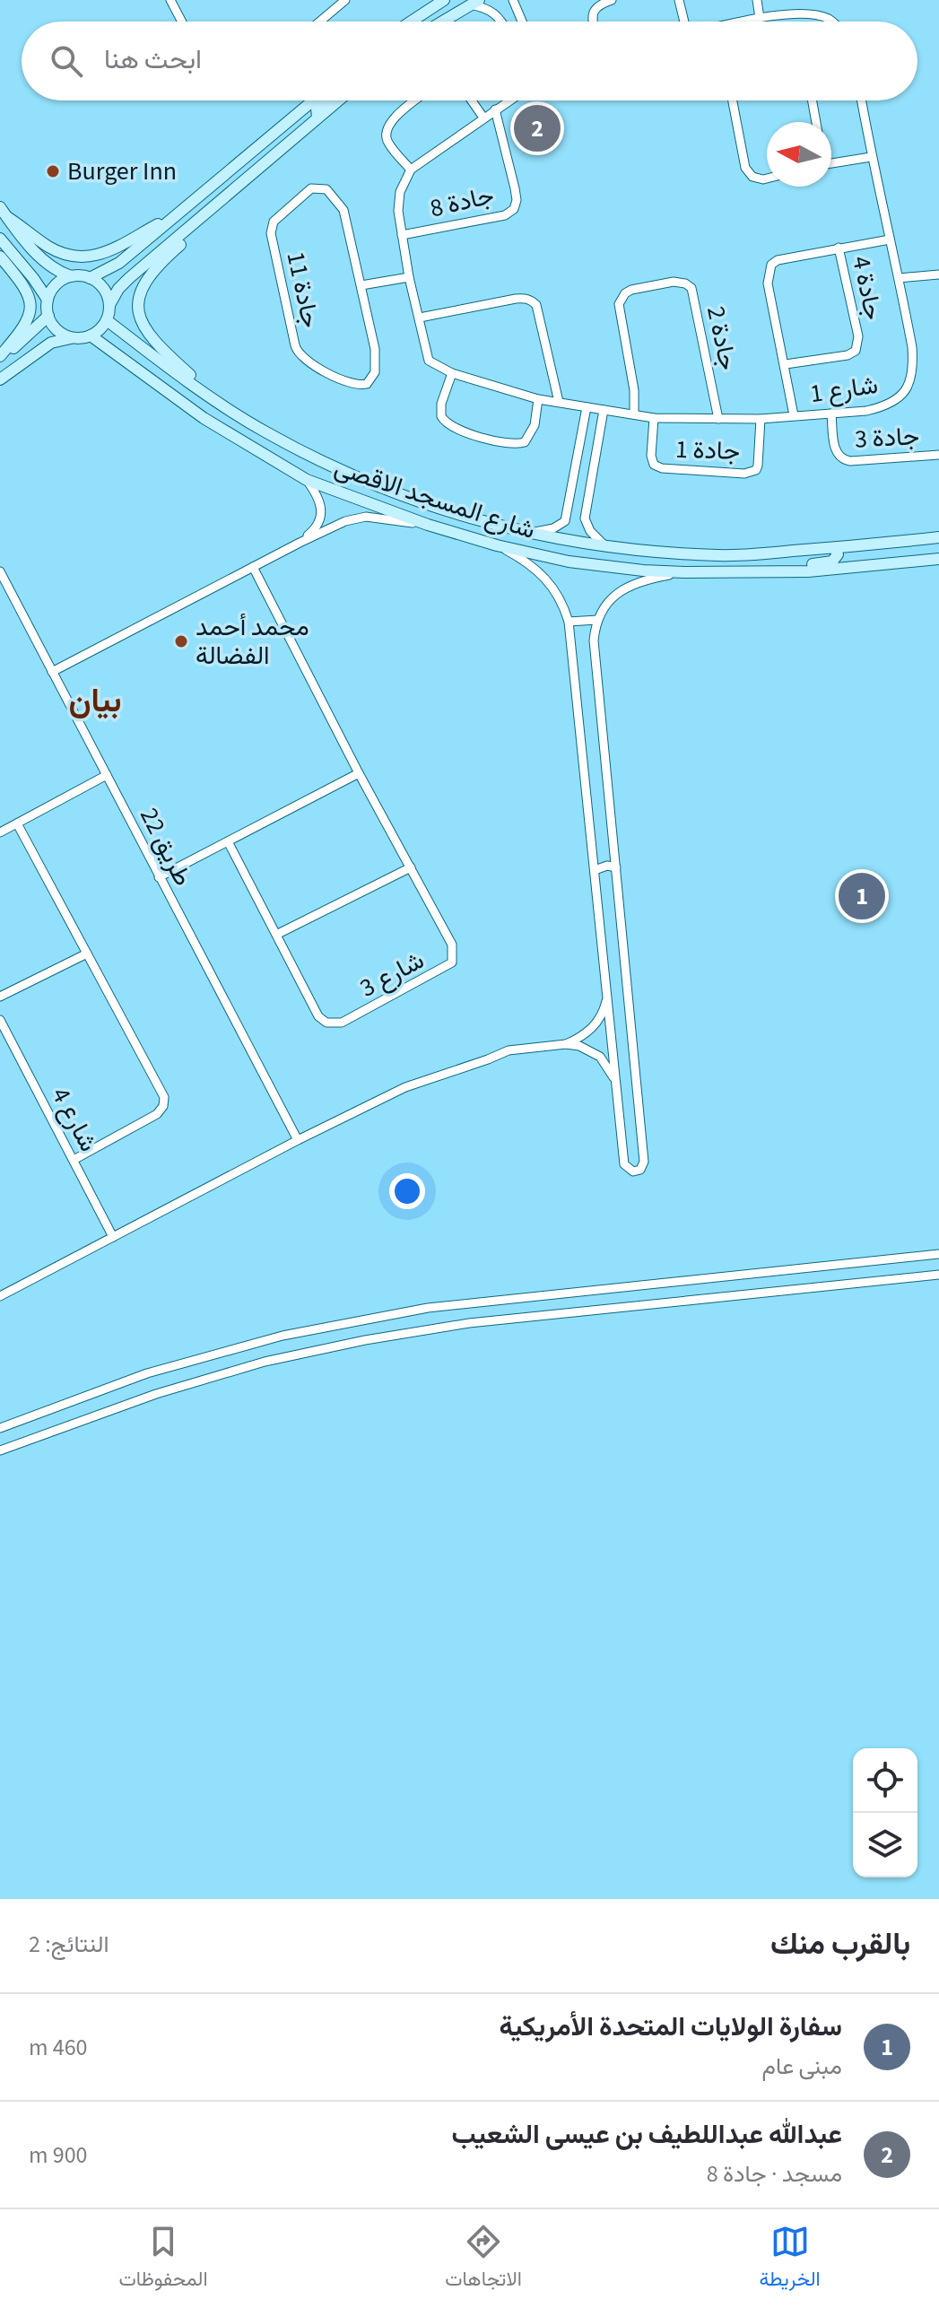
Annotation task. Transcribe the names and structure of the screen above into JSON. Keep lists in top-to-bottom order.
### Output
{
  "streets": {
    "main road": ["شارع المسجد الاقصى"],
    "street": [
      "جادة 8",
      "جادة 4",
      "جادة 11",
      "جادة 2",
      "شارع 1",
      "جادة 3",
      "جادة 1",
      "طريق 22",
      "شارع 3",
      "شارع 4"
    ]
  },
  "crossings": [
    ["جادة 8", "شارع 1"],
    ["جادة 4", "شارع 1"],
    ["جادة 2", "شارع 1"],
    ["شارع 1", "جادة 3"],
    ["شارع 1", "جادة 1"]
  ],
  "districts": ["بيان"],
  "places": ["Burger Inn", "محمد أحمد الفضالة"],
  "north": "left",
  "page": {
    "search": "ابحث هنا",
    "pins": ["2", "1"],
    "heading": ["بالقرب منك", "النتائج: 2"],
    "list": [
      {
        "mark": "1",
        "name": "سفارة الولايات المتحدة الأمريكية",
        "note": "مبنى عام",
        "value": "460 m"
      },
      {
        "mark": "2",
        "name": "عبدالله عبداللطيف بن عيسى الشعيب",
        "note": "مسجد · جادة 8",
        "value": "900 m"
      }
    ],
    "nav": ["الخريطة", "الاتجاهات", "المحفوظات"]
  }
}
